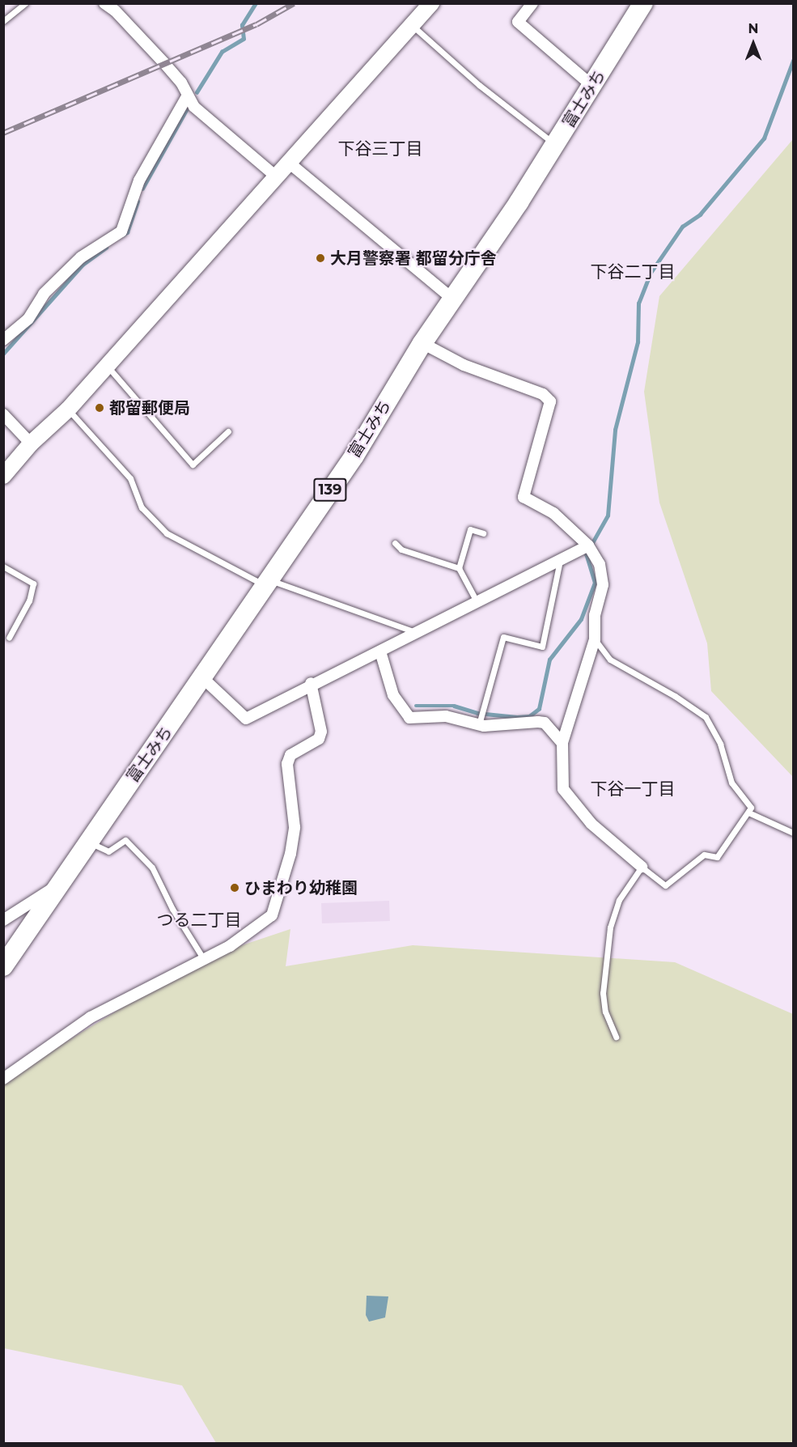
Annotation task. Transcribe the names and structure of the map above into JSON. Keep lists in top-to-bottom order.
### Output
{
  "streets": {
    "highway": ["富士みち", "139"]
  },
  "districts": [
    "下谷三丁目",
    "下谷二丁目",
    "下谷一丁目",
    "つる二丁目"
  ],
  "places": ["大月警察署 都留分庁舎", "都留郵便局", "ひまわり幼稚園"],
  "north": "top"
}
